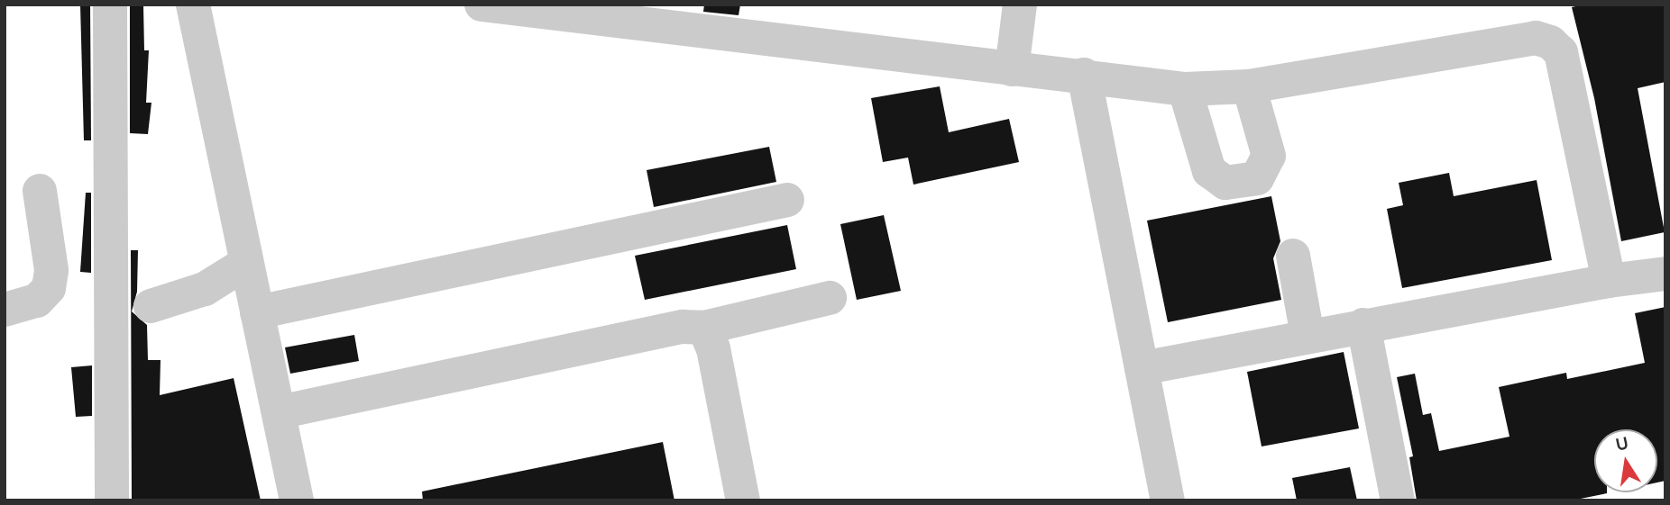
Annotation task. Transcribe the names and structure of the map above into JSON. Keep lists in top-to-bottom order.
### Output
{
  "north": "top"
}
